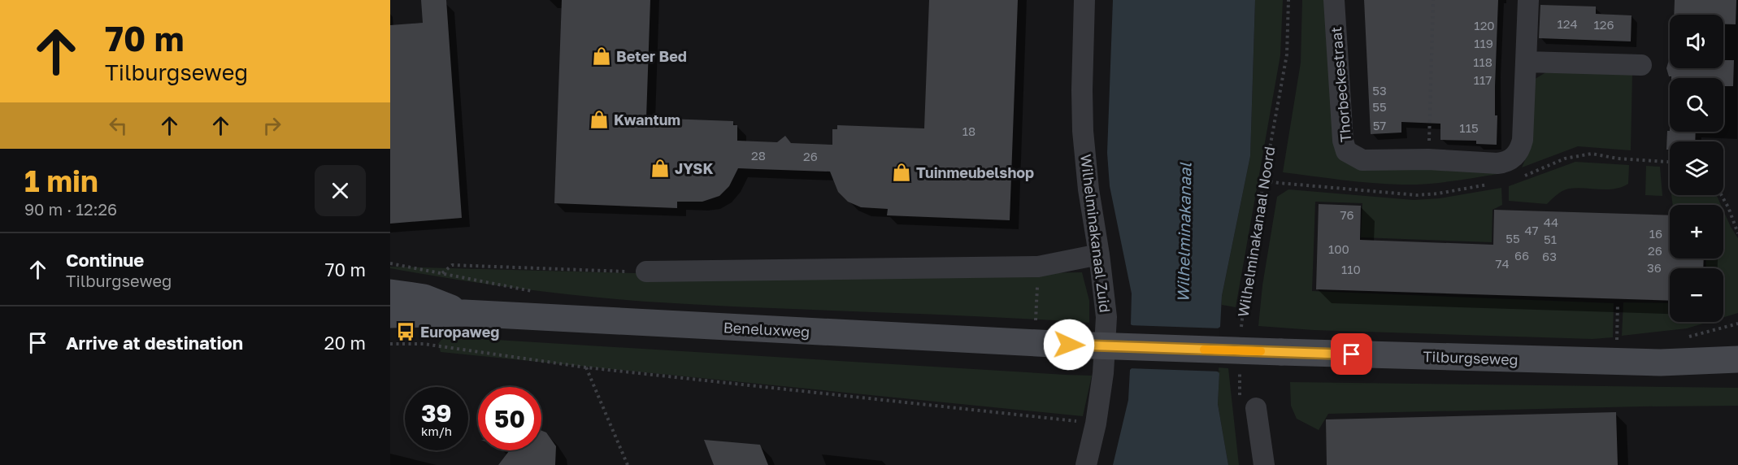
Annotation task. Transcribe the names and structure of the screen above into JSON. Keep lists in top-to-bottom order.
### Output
{
  "streets": {
    "main road": ["Beneluxweg", "Tilburgseweg"],
    "street": ["Thorbeckestraat", "Wilhelminakanaal Zuid"],
    "path": ["Wilhelminakanaal Noord"]
  },
  "crossings": [
    ["Beneluxweg", "Tilburgseweg"]
  ],
  "water": ["Wilhelminakanaal"],
  "places": {
    "shop": [
      "Beter Bed",
      "Kwantum",
      "JYSK",
      "Tuinmeubelshop"
    ],
    "bus stop": ["Europaweg"]
  },
  "house_numbers": [
    "124",
    "126",
    "120",
    "119",
    "118",
    "117",
    "53",
    "55",
    "57",
    "115",
    "18",
    "28",
    "26",
    "76",
    "44",
    "47",
    "16",
    "55",
    "51",
    "100",
    "26",
    "66",
    "63",
    "74",
    "36",
    "110"
  ],
  "page": {
    "turn": ["70 m", "Tilburgseweg"],
    "map_buttons": ["+", "−"],
    "heading": ["1 min", "90 m · 12:26"],
    "list": [
      {
        "name": "Continue",
        "note": "Tilburgseweg",
        "value": "70 m"
      },
      {
        "name": "Arrive at destination",
        "value": "20 m"
      }
    ],
    "speed": "39 km/h",
    "limit": "50"
  }
}
